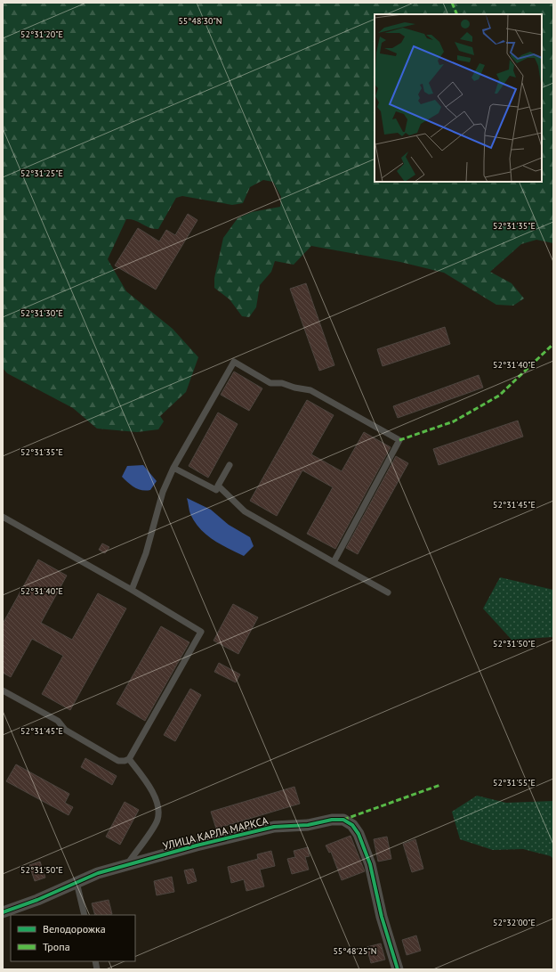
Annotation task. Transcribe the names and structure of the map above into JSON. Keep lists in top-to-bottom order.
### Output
{
  "streets": {
    "street": ["УЛИЦА КАРЛА МАРКСА"]
  },
  "legend": ["Велодорожка", "Тропа"],
  "coordinates": [
    "55°48'30\"N",
    "52°31'20\"E",
    "52°31'25\"E",
    "52°31'35\"E",
    "52°31'30\"E",
    "52°31'40\"E",
    "52°31'45\"E",
    "52°31'50\"E",
    "52°31'55\"E",
    "52°32'00\"E",
    "55°48'25\"N"
  ]
}
